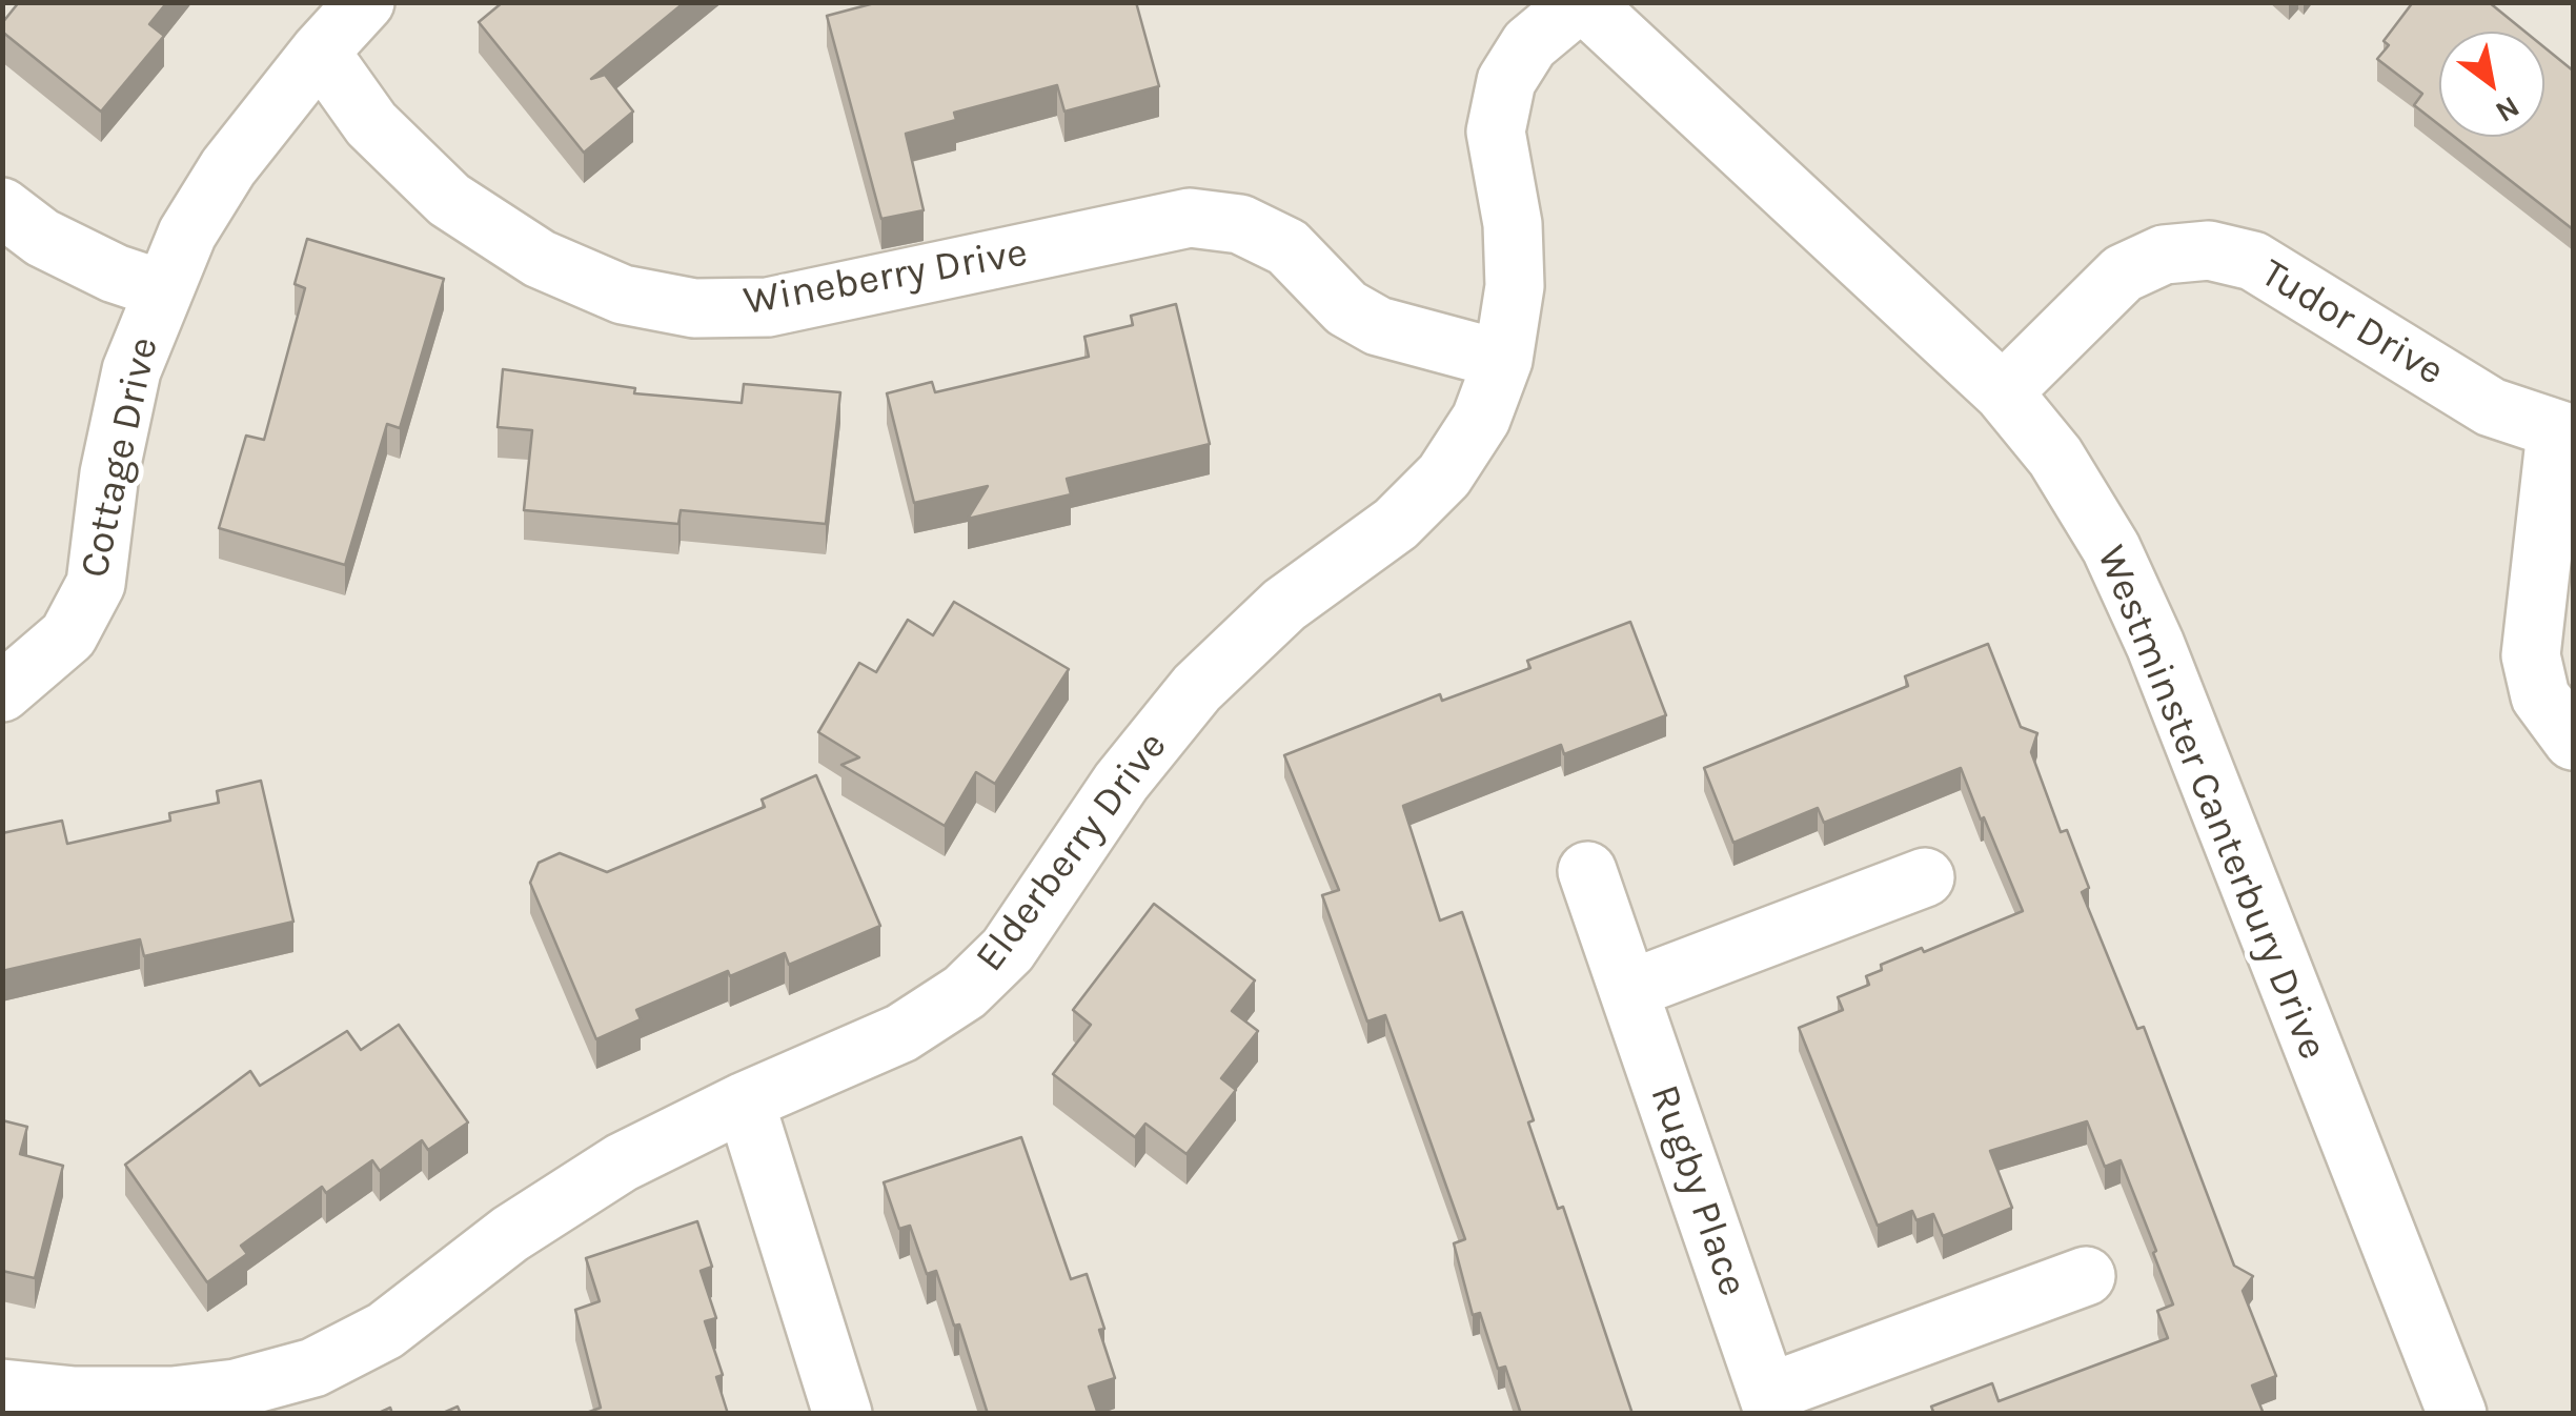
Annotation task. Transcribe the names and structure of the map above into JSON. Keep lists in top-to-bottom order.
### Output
{
  "streets": {
    "street": [
      "Wineberry Drive",
      "Tudor Drive",
      "Cottage Drive",
      "Westminster Canterbury Drive",
      "Elderberry Drive",
      "Rugby Place"
    ]
  },
  "crossings": [
    ["Wineberry Drive", "Cottage Drive"],
    ["Wineberry Drive", "Elderberry Drive"],
    ["Tudor Drive", "Westminster Canterbury Drive"],
    ["Westminster Canterbury Drive", "Elderberry Drive"]
  ],
  "north": "bottom right"
}
